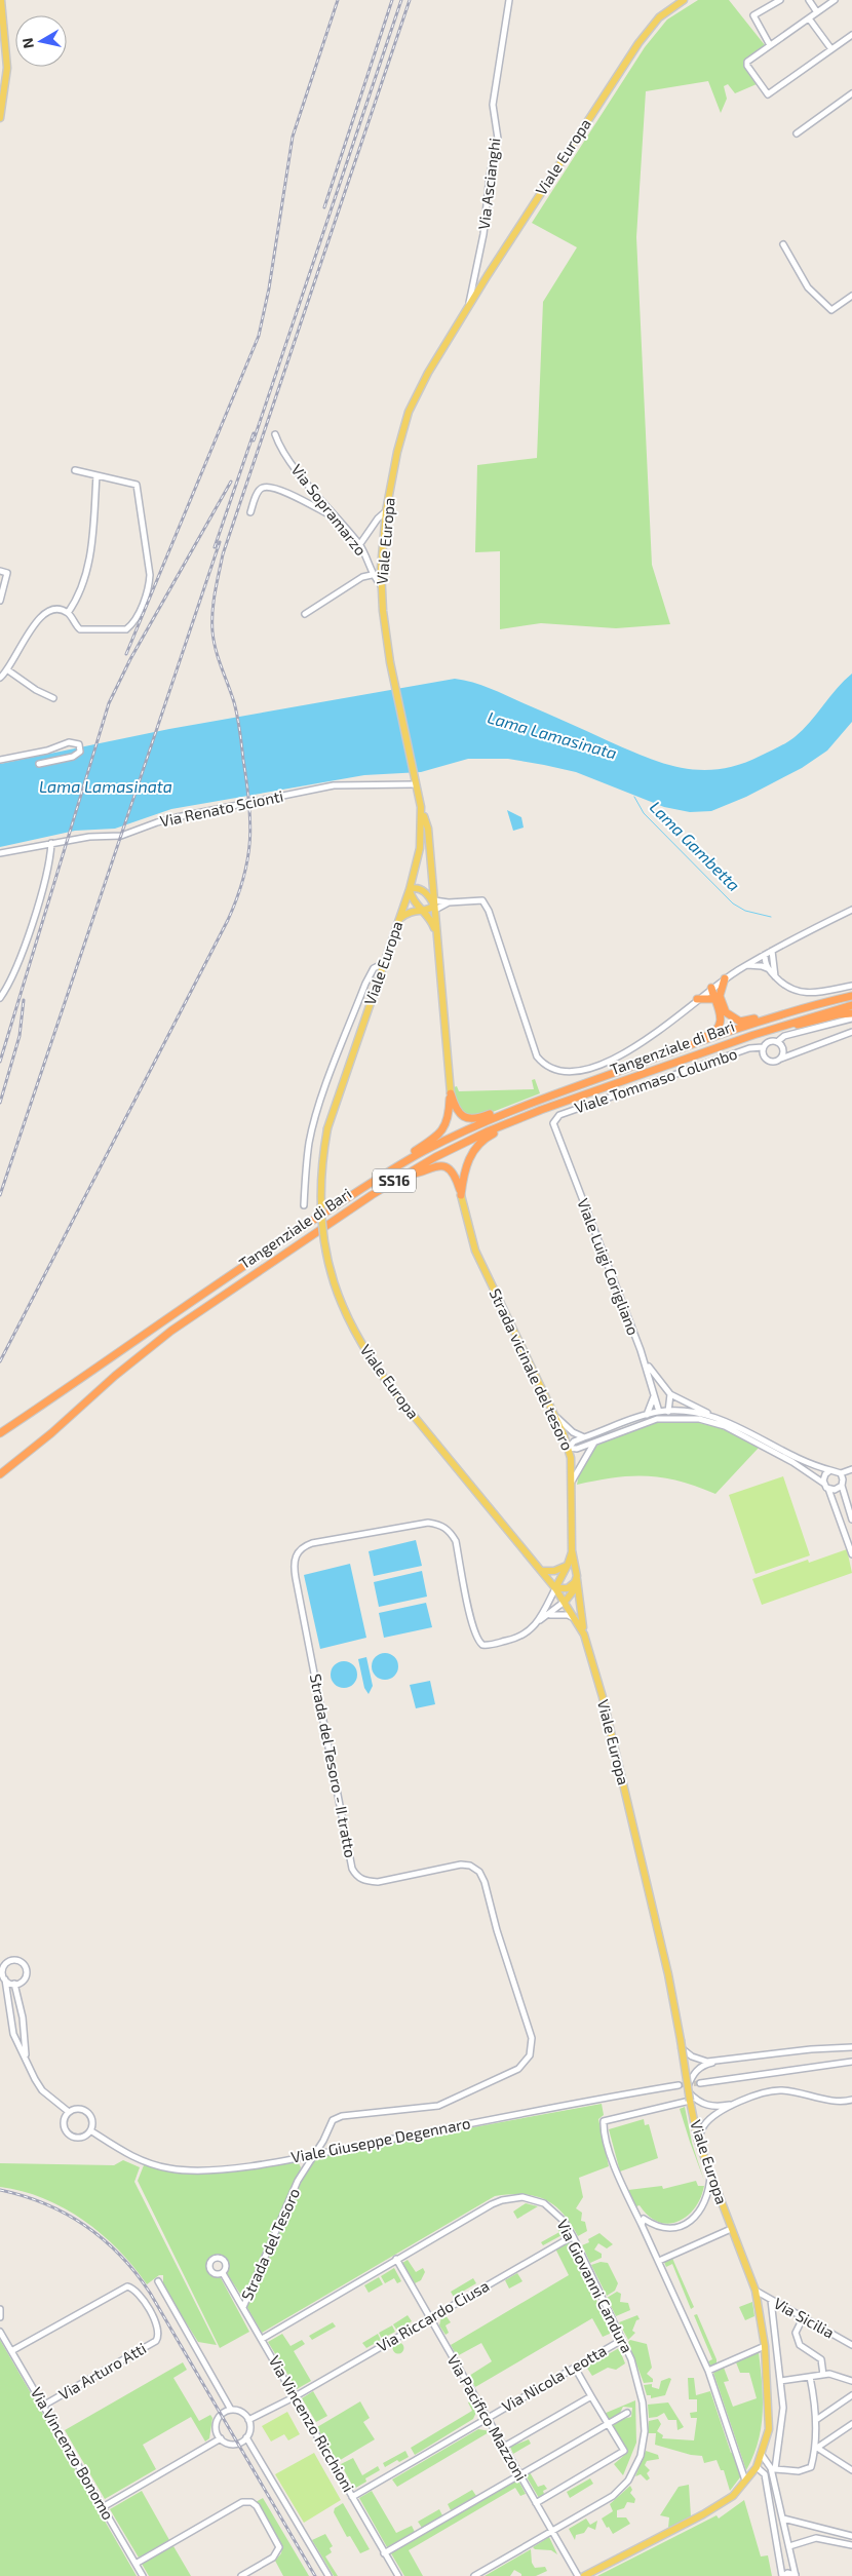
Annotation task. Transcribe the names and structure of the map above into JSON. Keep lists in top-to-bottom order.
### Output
{
  "streets": {
    "highway": ["Tangenziale di Bari", "SS16"],
    "main road": ["Viale Europa", "Strada vicinale del tesoro"],
    "street": [
      "Via Ascianghi",
      "Via Sopramarzo",
      "Via Renato Scionti",
      "Viale Tommaso Columbo",
      "Viale Luigi Corigliano",
      "Strada del Tesoro - II tratto",
      "Viale Giuseppe Degennaro",
      "Strada del Tesoro",
      "Via Giovanni Candura",
      "Via Riccardo Ciusa",
      "Via Sicilia",
      "Via Arturo Atti",
      "Via Nicola Leotta",
      "Via Pacifico Mazzoni",
      "Via Vincenzo Ricchioni",
      "Via Vincenzo Bonomo"
    ]
  },
  "crossings": [
    ["Viale Europa", "Via Ascianghi"],
    ["Viale Europa", "Via Sopramarzo"],
    ["Viale Europa", "Via Renato Scionti"],
    ["Viale Europa", "Via Sicilia"],
    ["Viale Tommaso Columbo", "Viale Luigi Corigliano"],
    ["Strada del Tesoro - II tratto", "Viale Giuseppe Degennaro"],
    ["Strada del Tesoro - II tratto", "Strada del Tesoro"],
    ["Viale Giuseppe Degennaro", "Strada del Tesoro"],
    ["Strada del Tesoro", "Via Vincenzo Ricchioni"],
    ["Via Giovanni Candura", "Via Riccardo Ciusa"],
    ["Via Giovanni Candura", "Via Nicola Leotta"],
    ["Via Giovanni Candura", "Via Pacifico Mazzoni"],
    ["Via Giovanni Candura", "Via Vincenzo Ricchioni"],
    ["Via Riccardo Ciusa", "Via Pacifico Mazzoni"],
    ["Via Riccardo Ciusa", "Via Vincenzo Ricchioni"],
    ["Via Arturo Atti", "Via Vincenzo Bonomo"],
    ["Via Nicola Leotta", "Via Pacifico Mazzoni"],
    ["Via Nicola Leotta", "Via Vincenzo Ricchioni"]
  ],
  "water": ["Lama Lamasinata", "Lama Gambetta"],
  "north": "left"
}
